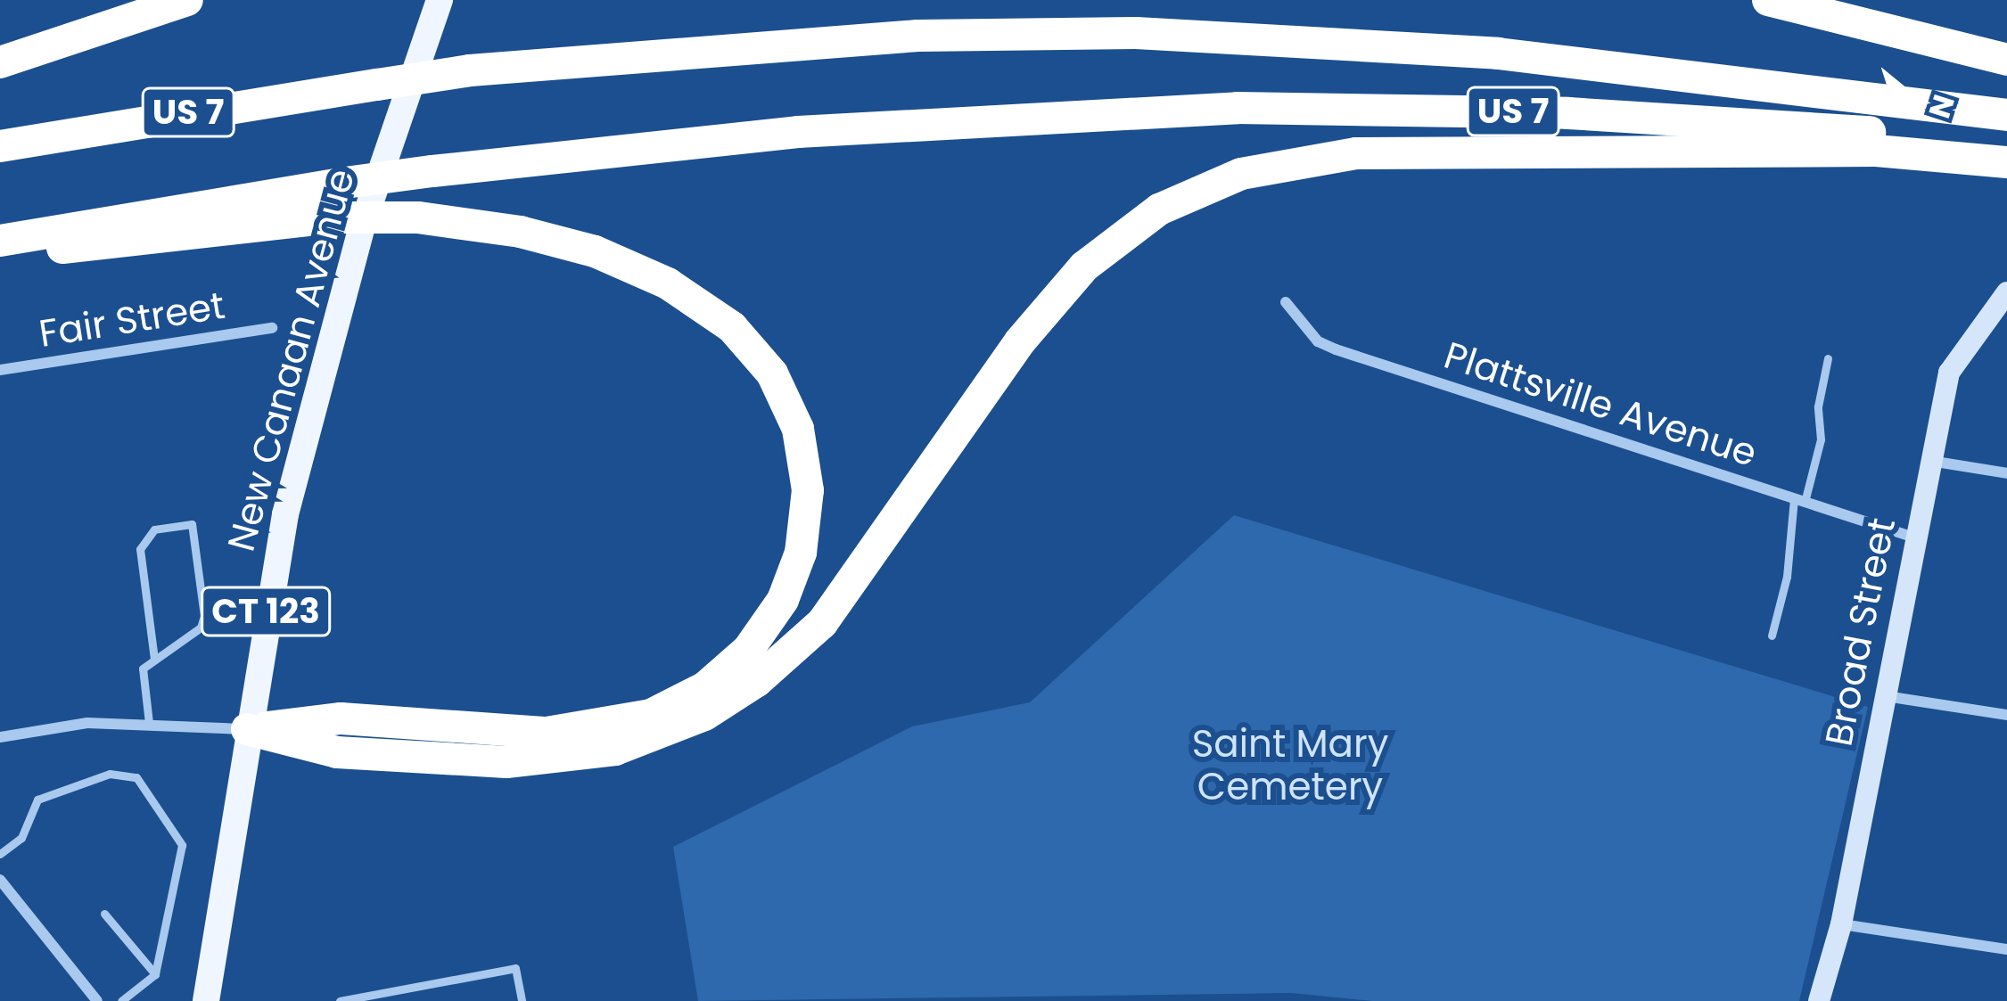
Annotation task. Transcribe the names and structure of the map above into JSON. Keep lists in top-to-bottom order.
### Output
{
  "streets": {
    "highway": ["US 7"],
    "main road": ["New Canaan Avenue", "CT 123"],
    "street": ["Fair Street", "Plattsville Avenue", "Broad Street"]
  },
  "crossings": [
    ["Plattsville Avenue", "Broad Street"]
  ],
  "parks": ["Saint Mary Cemetery"],
  "north": "right"
}
